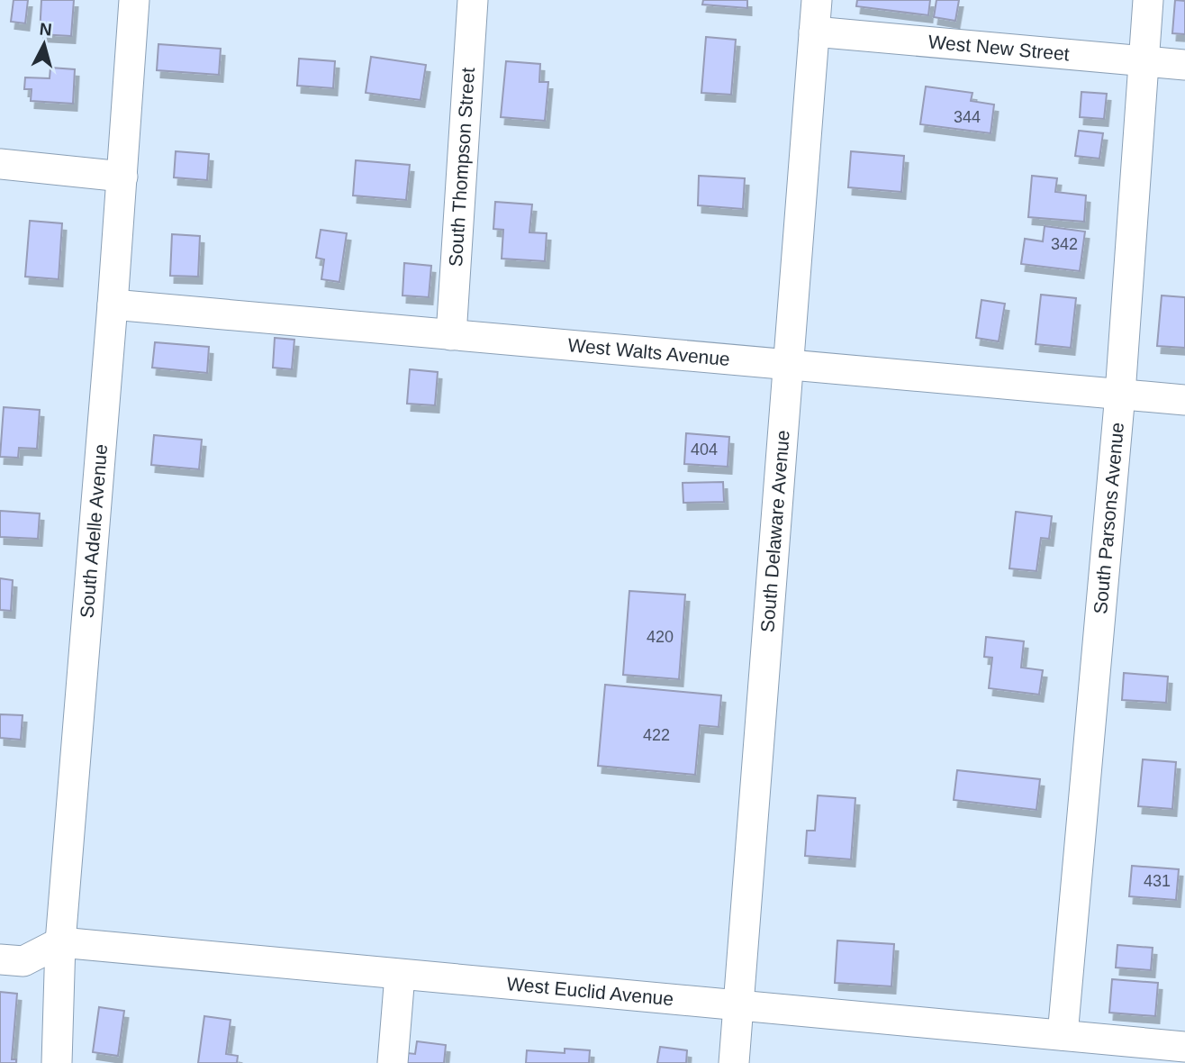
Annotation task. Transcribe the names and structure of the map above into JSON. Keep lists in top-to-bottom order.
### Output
{
  "streets": {
    "street": [
      "West New Street",
      "South Thompson Street",
      "West Walts Avenue",
      "South Parsons Avenue",
      "South Adelle Avenue",
      "South Delaware Avenue",
      "West Euclid Avenue"
    ]
  },
  "crossings": [
    ["West New Street", "South Parsons Avenue"],
    ["West New Street", "South Delaware Avenue"],
    ["South Thompson Street", "West Walts Avenue"],
    ["West Walts Avenue", "South Parsons Avenue"],
    ["West Walts Avenue", "South Adelle Avenue"],
    ["West Walts Avenue", "South Delaware Avenue"],
    ["South Parsons Avenue", "West Euclid Avenue"],
    ["South Adelle Avenue", "West Euclid Avenue"],
    ["South Delaware Avenue", "West Euclid Avenue"]
  ],
  "house_numbers": [
    "344",
    "342",
    "404",
    "420",
    "422",
    "431"
  ],
  "north": "top"
}
